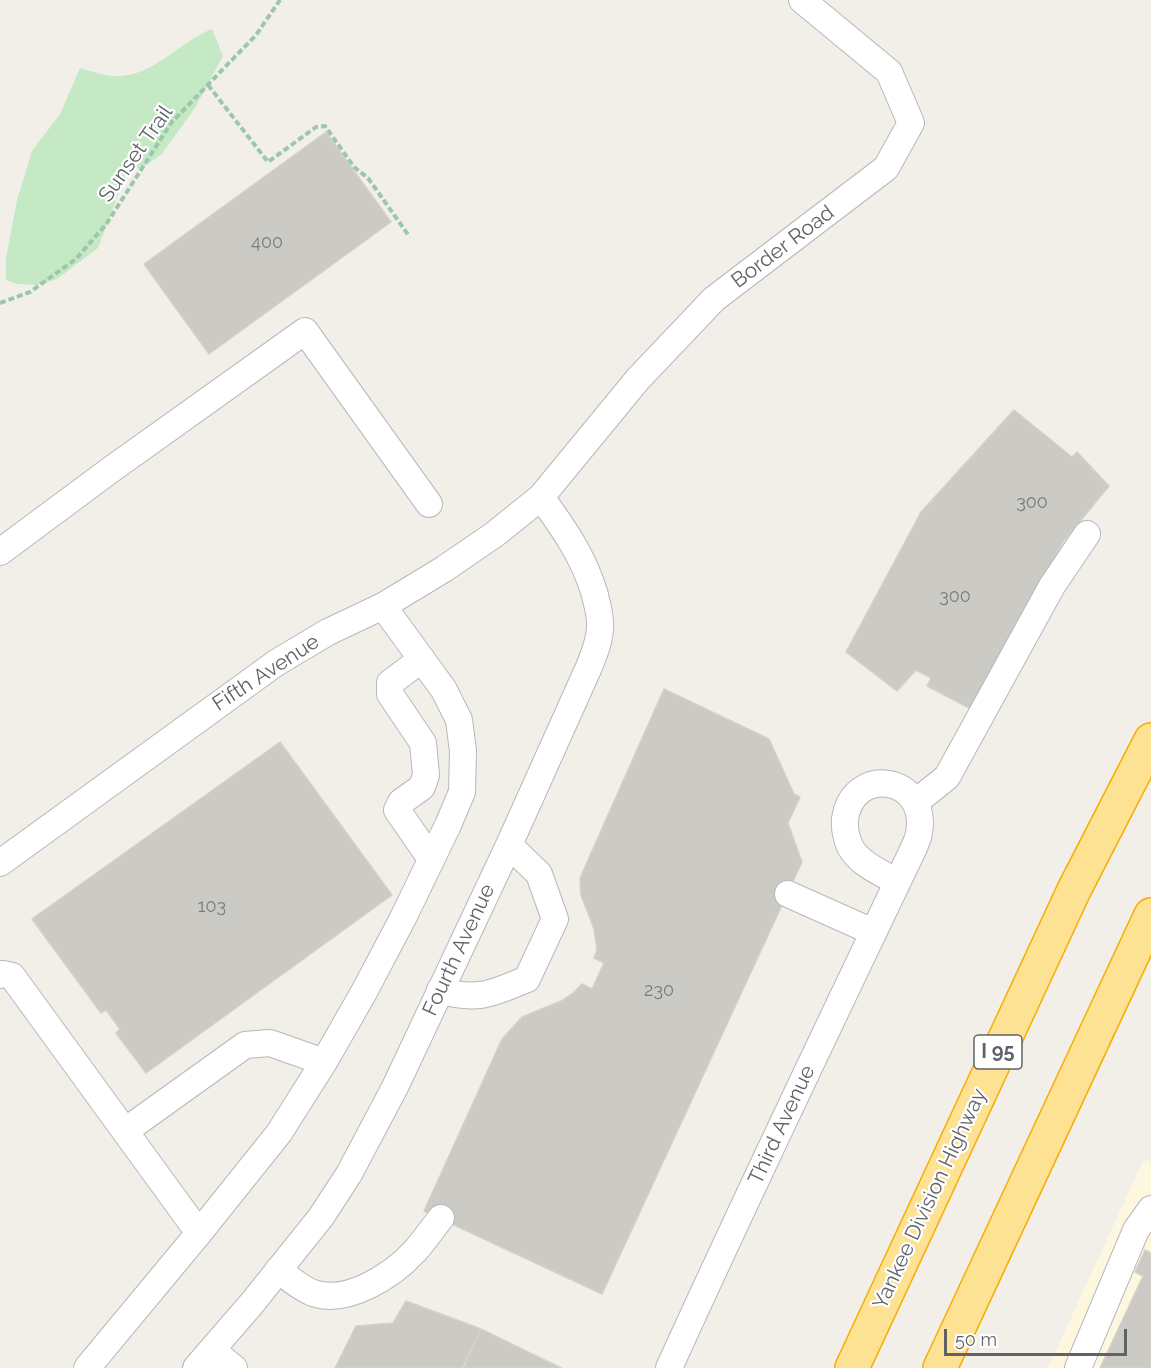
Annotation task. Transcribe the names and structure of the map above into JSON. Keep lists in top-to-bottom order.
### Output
{
  "streets": {
    "highway": ["I 95", "Yankee Division Highway"],
    "street": [
      "Border Road",
      "Fifth Avenue",
      "Fourth Avenue",
      "Third Avenue"
    ],
    "path": ["Sunset Trail"]
  },
  "crossings": [
    ["Border Road", "Fifth Avenue"],
    ["Border Road", "Fourth Avenue"],
    ["Fifth Avenue", "Fourth Avenue"]
  ],
  "house_numbers": [
    "400",
    "300",
    "300",
    "103",
    "230"
  ],
  "scale_bar": "50 m"
}
